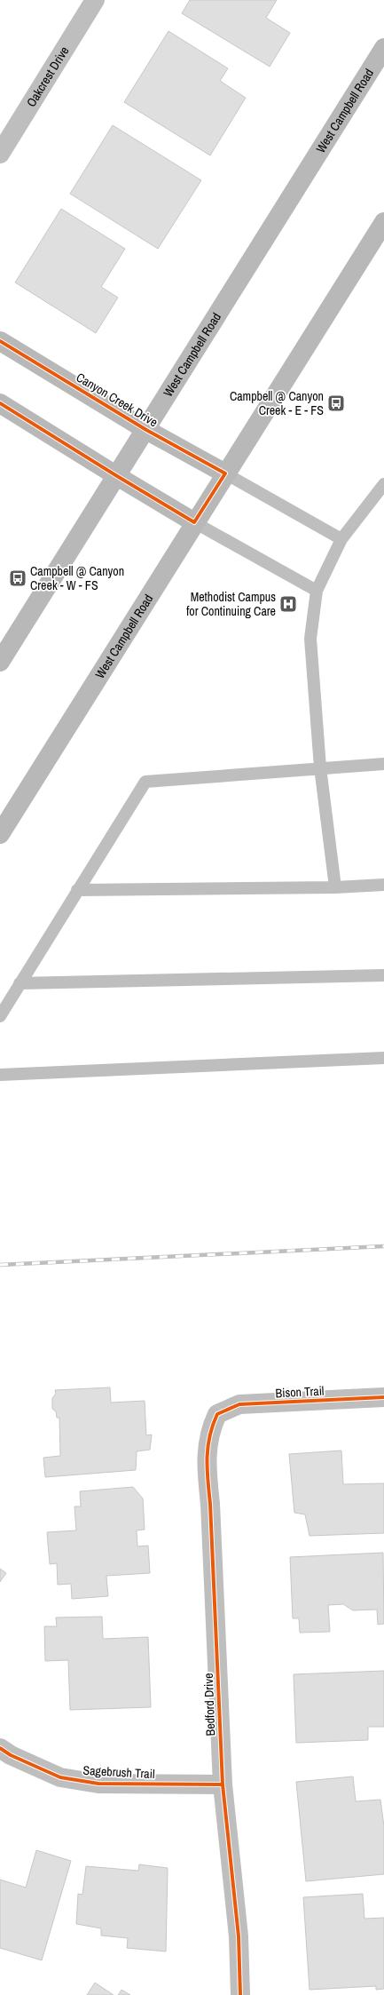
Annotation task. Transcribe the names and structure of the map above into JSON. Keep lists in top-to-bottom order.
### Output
{
  "streets": {
    "main road": ["West Campbell Road", "Canyon Creek Drive"],
    "street": [
      "Oakcrest Drive",
      "Bison Trail",
      "Bedford Drive",
      "Sagebrush Trail"
    ]
  },
  "crossings": [
    ["West Campbell Road", "Canyon Creek Drive"],
    ["Bison Trail", "Bedford Drive"],
    ["Bedford Drive", "Sagebrush Trail"]
  ],
  "places": {
    "bus stop": ["Campbell @ Canyon Creek - E - FS", "Campbell @ Canyon Creek - W - FS"],
    "hospital": ["Methodist Campus for Continuing Care"]
  }
}
